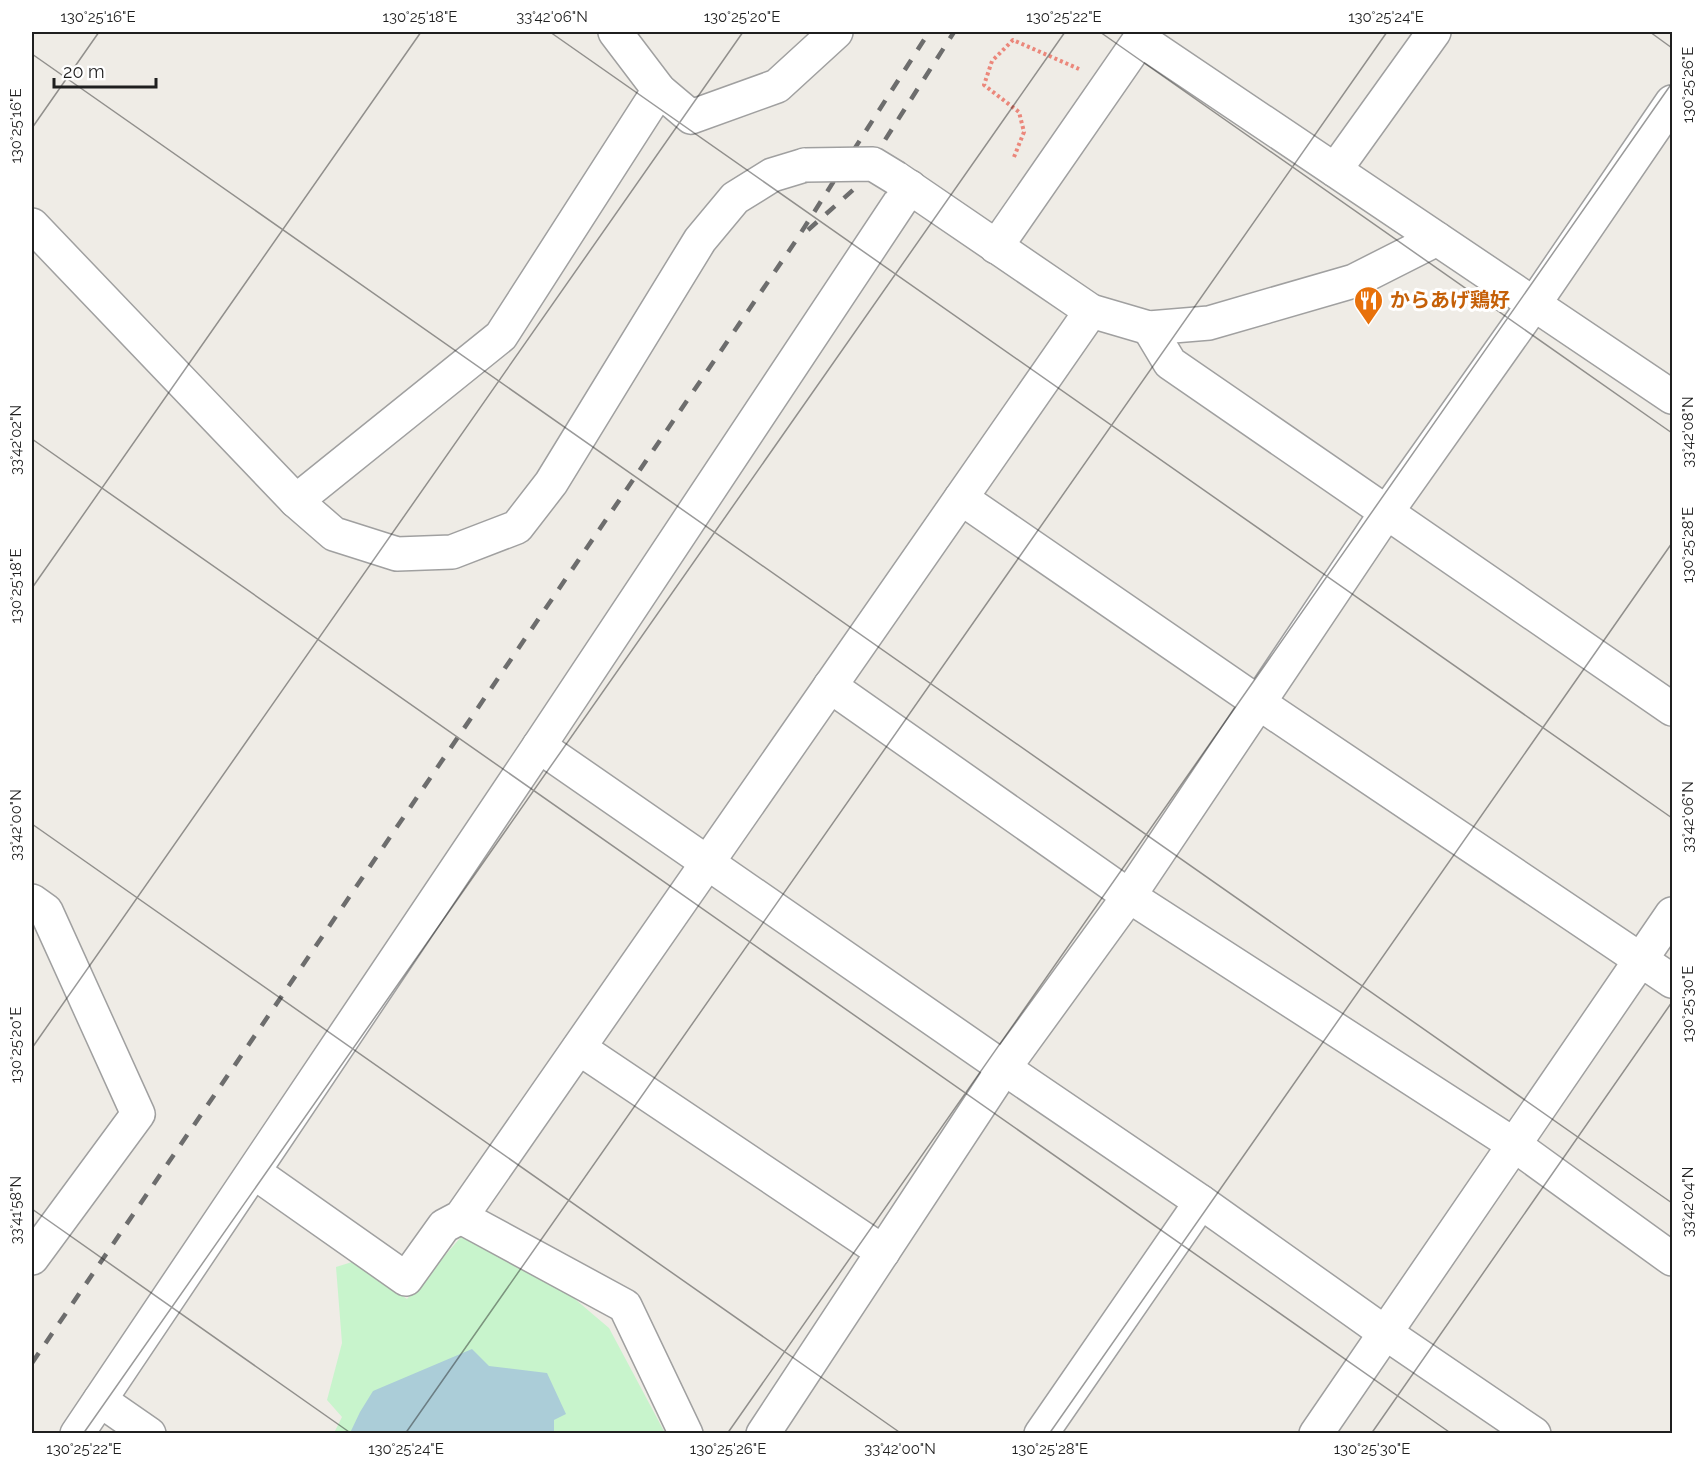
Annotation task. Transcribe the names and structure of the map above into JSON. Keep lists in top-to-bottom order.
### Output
{
  "places": {
    "restaurant": ["からあげ鶏好"]
  },
  "scale_bar": "20 m",
  "coordinates": [
    "130°25'16\"E",
    "130°25'18\"E",
    "33°42'06\"N",
    "130°25'20\"E",
    "130°25'22\"E",
    "130°25'24\"E",
    "130°25'26\"E",
    "33°42'08\"N",
    "33°42'02\"N",
    "130°25'28\"E",
    "33°42'00\"N",
    "130°25'30\"E",
    "33°42'04\"N",
    "33°41'58\"N"
  ]
}
